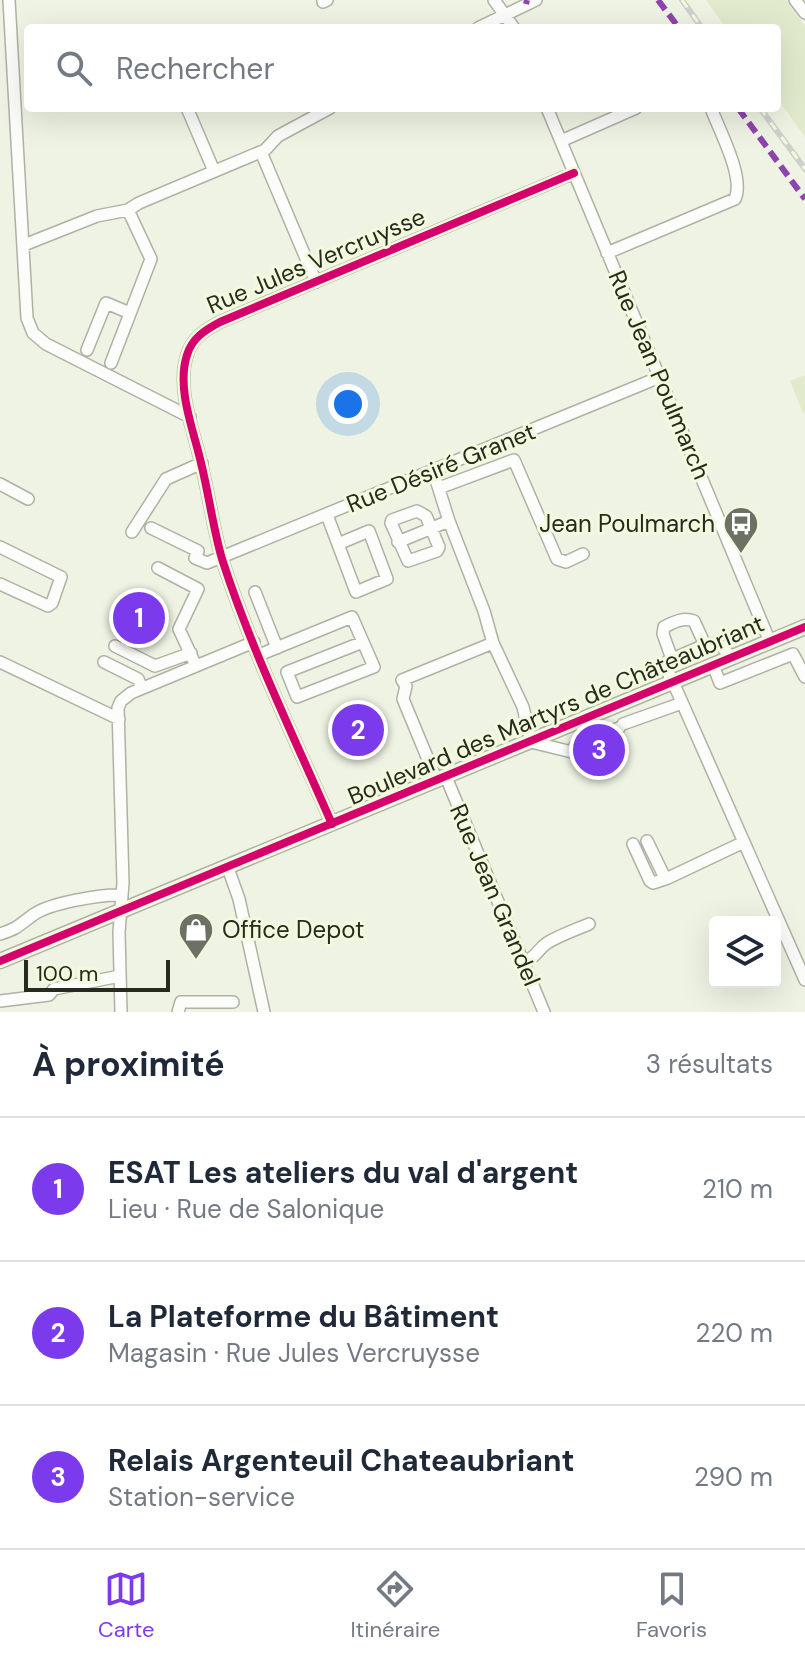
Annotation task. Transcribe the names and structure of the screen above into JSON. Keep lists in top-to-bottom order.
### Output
{
  "streets": {
    "main road": ["Boulevard des Martyrs de Châteaubriant"],
    "street": [
      "Rue Jules Vercruysse",
      "Rue Jean Poulmarch",
      "Rue Désiré Granet",
      "Rue Jean Grandel"
    ]
  },
  "crossings": [
    ["Rue Jules Vercruysse", "Rue Jean Poulmarch"],
    ["Rue Jules Vercruysse", "Rue Désiré Granet"],
    ["Rue Jules Vercruysse", "Boulevard des Martyrs de Châteaubriant"],
    ["Rue Jean Poulmarch", "Rue Désiré Granet"],
    ["Rue Jean Poulmarch", "Boulevard des Martyrs de Châteaubriant"],
    ["Boulevard des Martyrs de Châteaubriant", "Rue Jean Grandel"]
  ],
  "places": {
    "bus stop": ["Jean Poulmarch"],
    "shop": ["Office Depot"]
  },
  "scale_bar": "100 m",
  "page": {
    "search": "Rechercher",
    "pins": ["1", "2", "3"],
    "scale": "100 m",
    "heading": ["À proximité", "3 résultats"],
    "list": [
      {
        "mark": "1",
        "name": "ESAT Les ateliers du val d'argent",
        "note": "Lieu · Rue de Salonique",
        "value": "210 m"
      },
      {
        "mark": "2",
        "name": "La Plateforme du Bâtiment",
        "note": "Magasin · Rue Jules Vercruysse",
        "value": "220 m"
      },
      {
        "mark": "3",
        "name": "Relais Argenteuil Chateaubriant",
        "note": "Station-service",
        "value": "290 m"
      }
    ],
    "nav": ["Carte", "Itinéraire", "Favoris"]
  }
}
